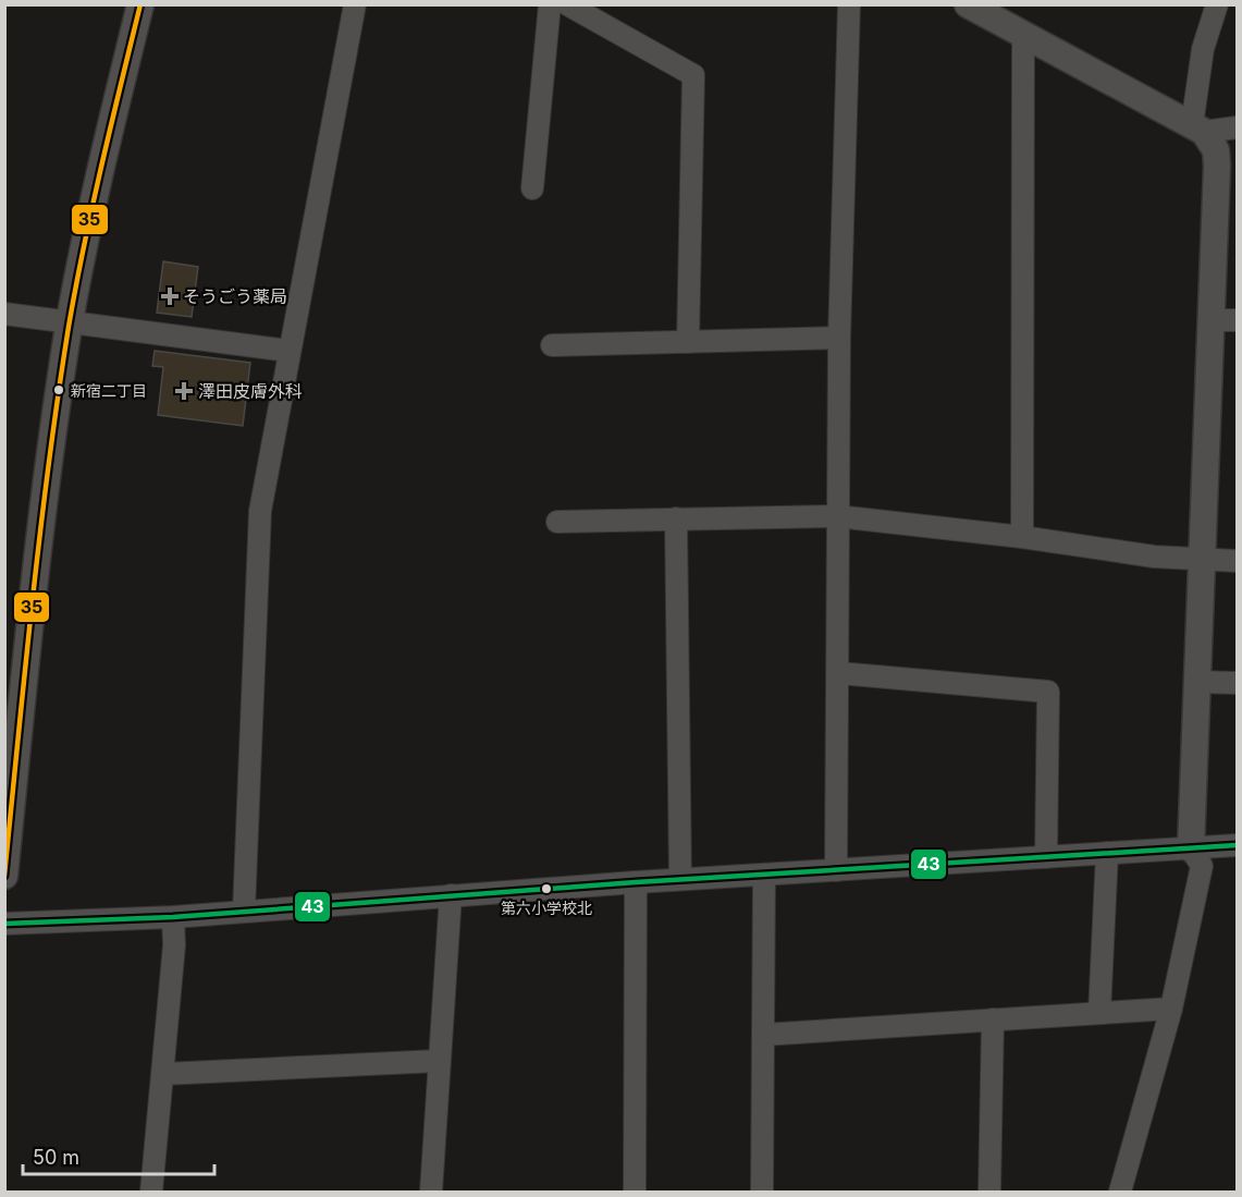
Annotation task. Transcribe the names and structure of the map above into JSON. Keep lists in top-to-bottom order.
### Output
{
  "places": {
    "health": ["そうごう薬局", "澤田皮膚外科"],
    "other": ["新宿二丁目", "第六小学校北"]
  },
  "lines": ["transit line 35", "transit line 43"],
  "scale_bar": "50 m"
}
